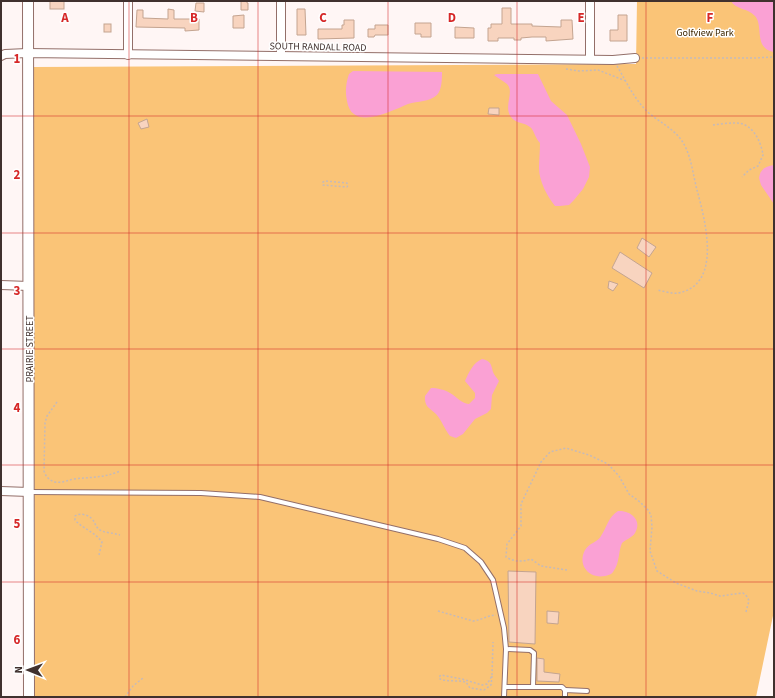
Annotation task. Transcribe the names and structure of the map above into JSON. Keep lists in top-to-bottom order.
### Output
{
  "streets": {
    "street": ["SOUTH RANDALL ROAD", "PRAIRIE STREET"]
  },
  "crossings": [
    ["SOUTH RANDALL ROAD", "PRAIRIE STREET"]
  ],
  "parks": ["Golfview Park"],
  "north": "left",
  "grid": {
    "columns": [
      "A",
      "B",
      "C",
      "D",
      "E",
      "F"
    ],
    "rows": [
      "1",
      "2",
      "3",
      "4",
      "5",
      "6"
    ]
  }
}
